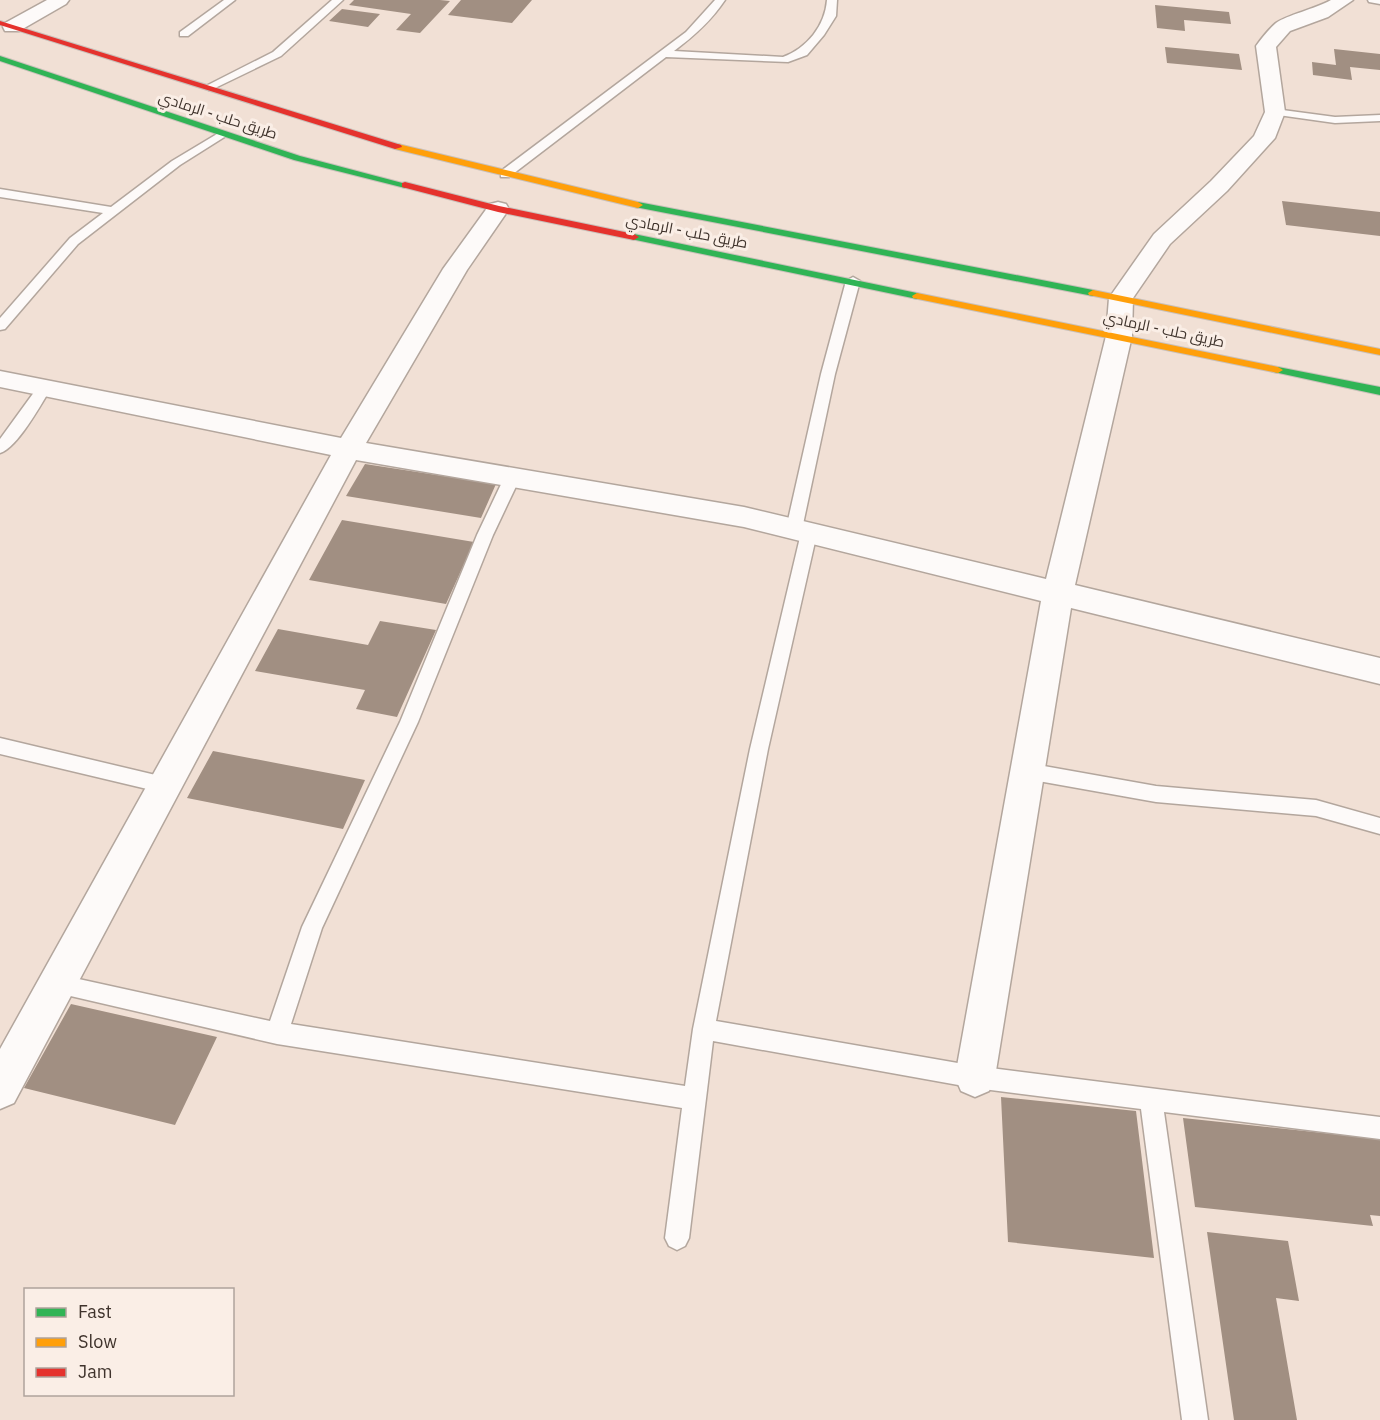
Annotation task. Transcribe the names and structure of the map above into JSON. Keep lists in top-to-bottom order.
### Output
{
  "streets": {
    "highway": ["طريق حلب - الرمادي"]
  },
  "legend": ["Fast", "Slow", "Jam"]
}
